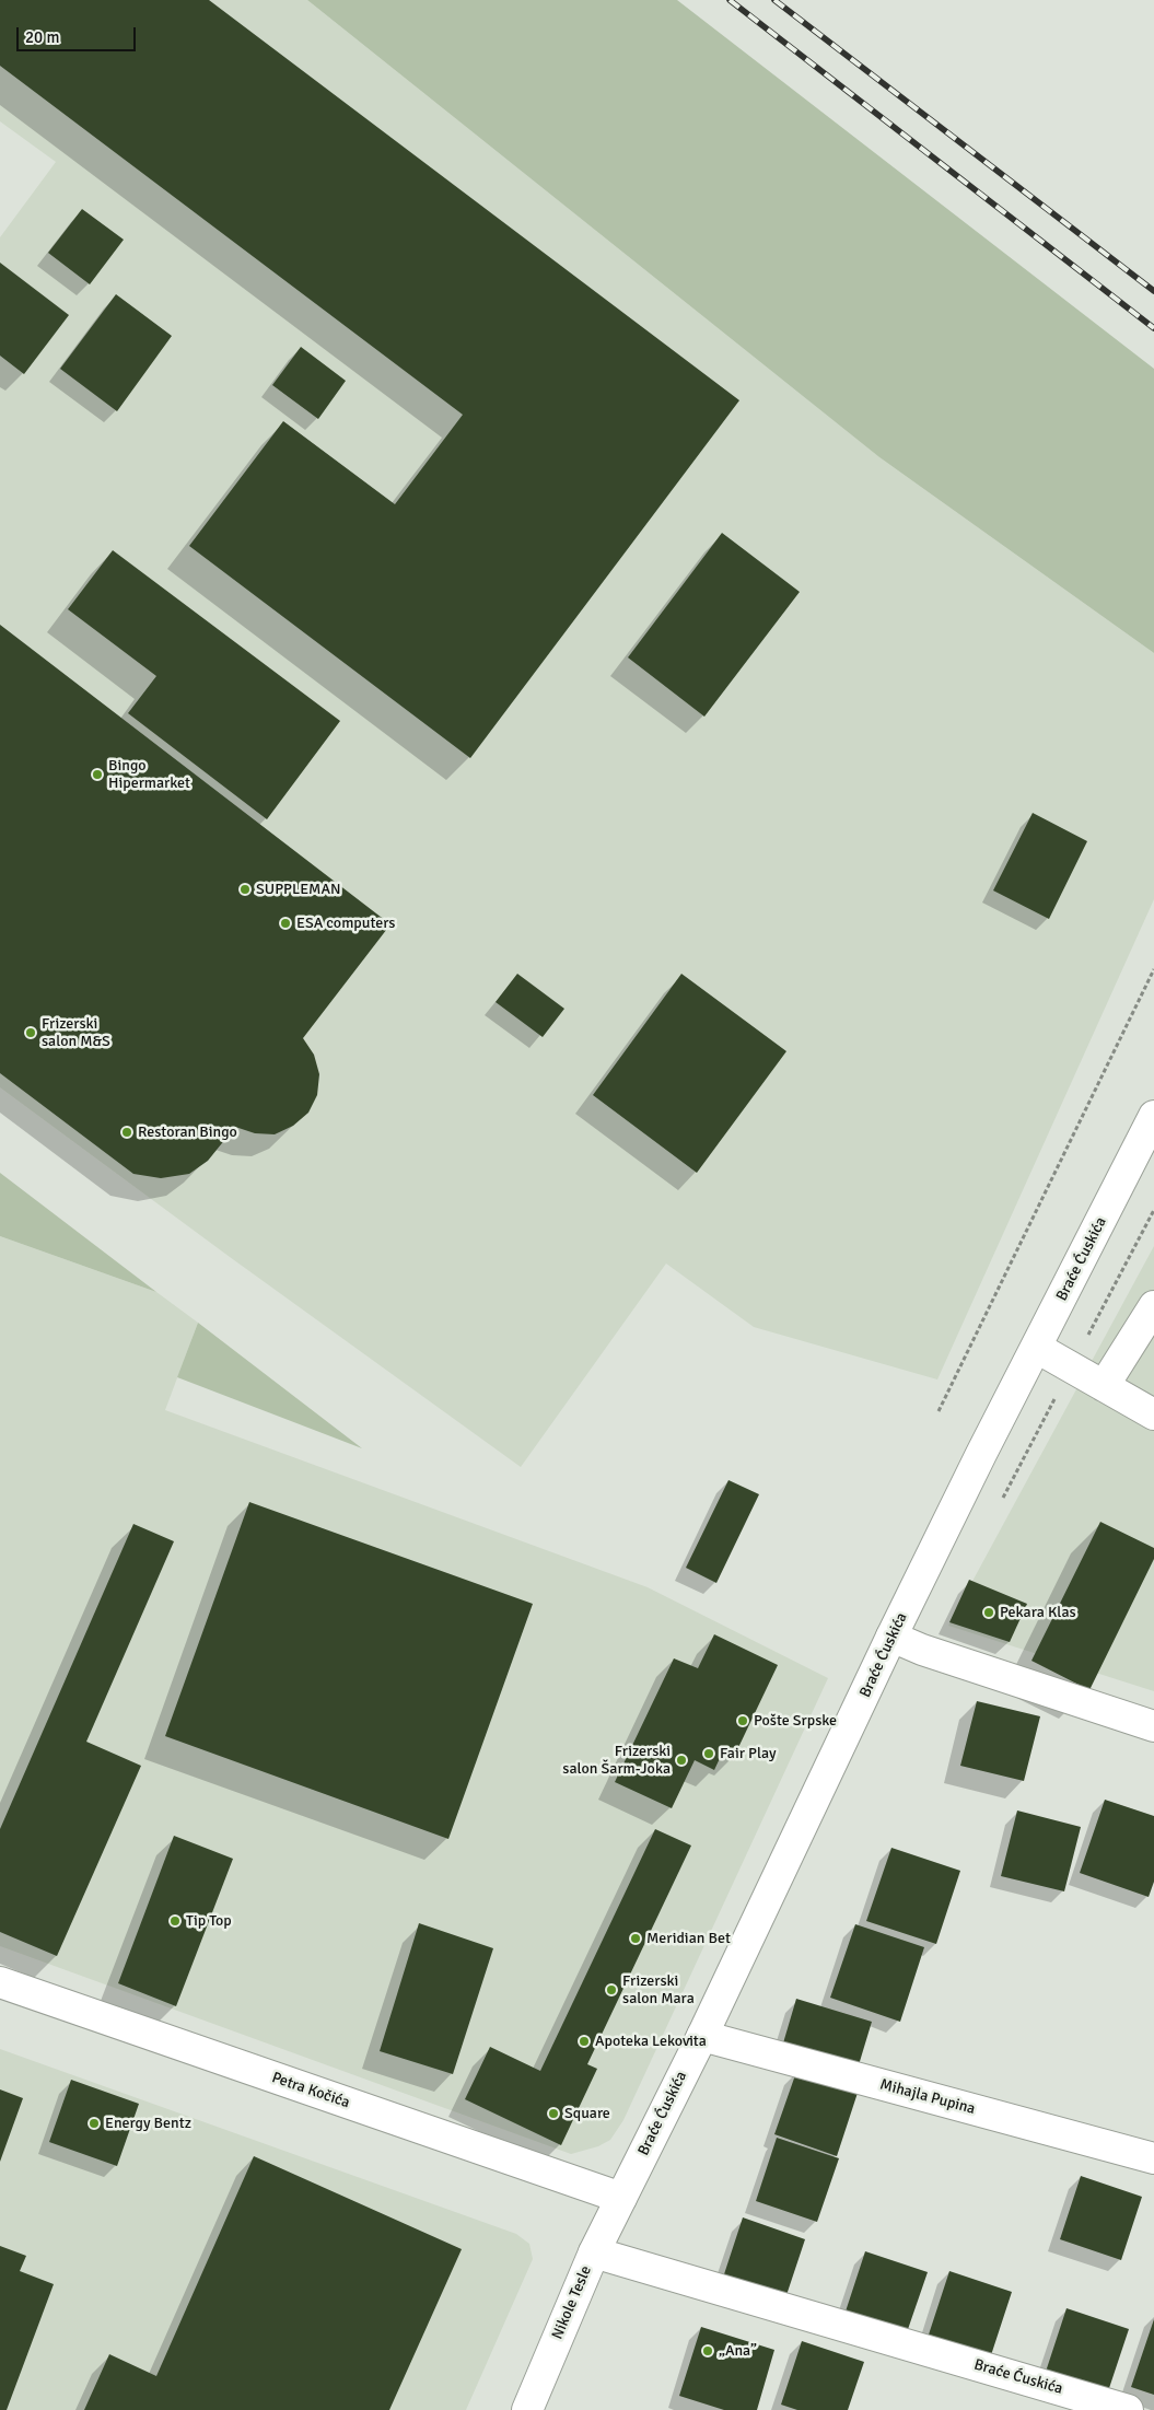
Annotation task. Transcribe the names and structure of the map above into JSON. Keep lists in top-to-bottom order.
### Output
{
  "streets": {
    "street": [
      "Braće Ćuskića",
      "Petra Kočića",
      "Mihajla Pupina",
      "Nikole Tesle"
    ]
  },
  "crossings": [
    ["Braće Ćuskića", "Petra Kočića"],
    ["Braće Ćuskića", "Mihajla Pupina"],
    ["Braće Ćuskića", "Nikole Tesle"],
    ["Petra Kočića", "Nikole Tesle"]
  ],
  "places": [
    "Bingo Hipermarket",
    "SUPPLEMAN",
    "ESA computers",
    "Frizerski salon M&S",
    "Restoran Bingo",
    "Pekara Klas",
    "Pošte Srpske",
    "Fair Play",
    "Frizerski salon Šarm-Joka",
    "Tip Top",
    "Meridian Bet",
    "Frizerski salon Mara",
    "Apoteka Lekovita",
    "Square",
    "Energy Bentz",
    "„Ana”"
  ],
  "scale_bar": "20 m"
}
